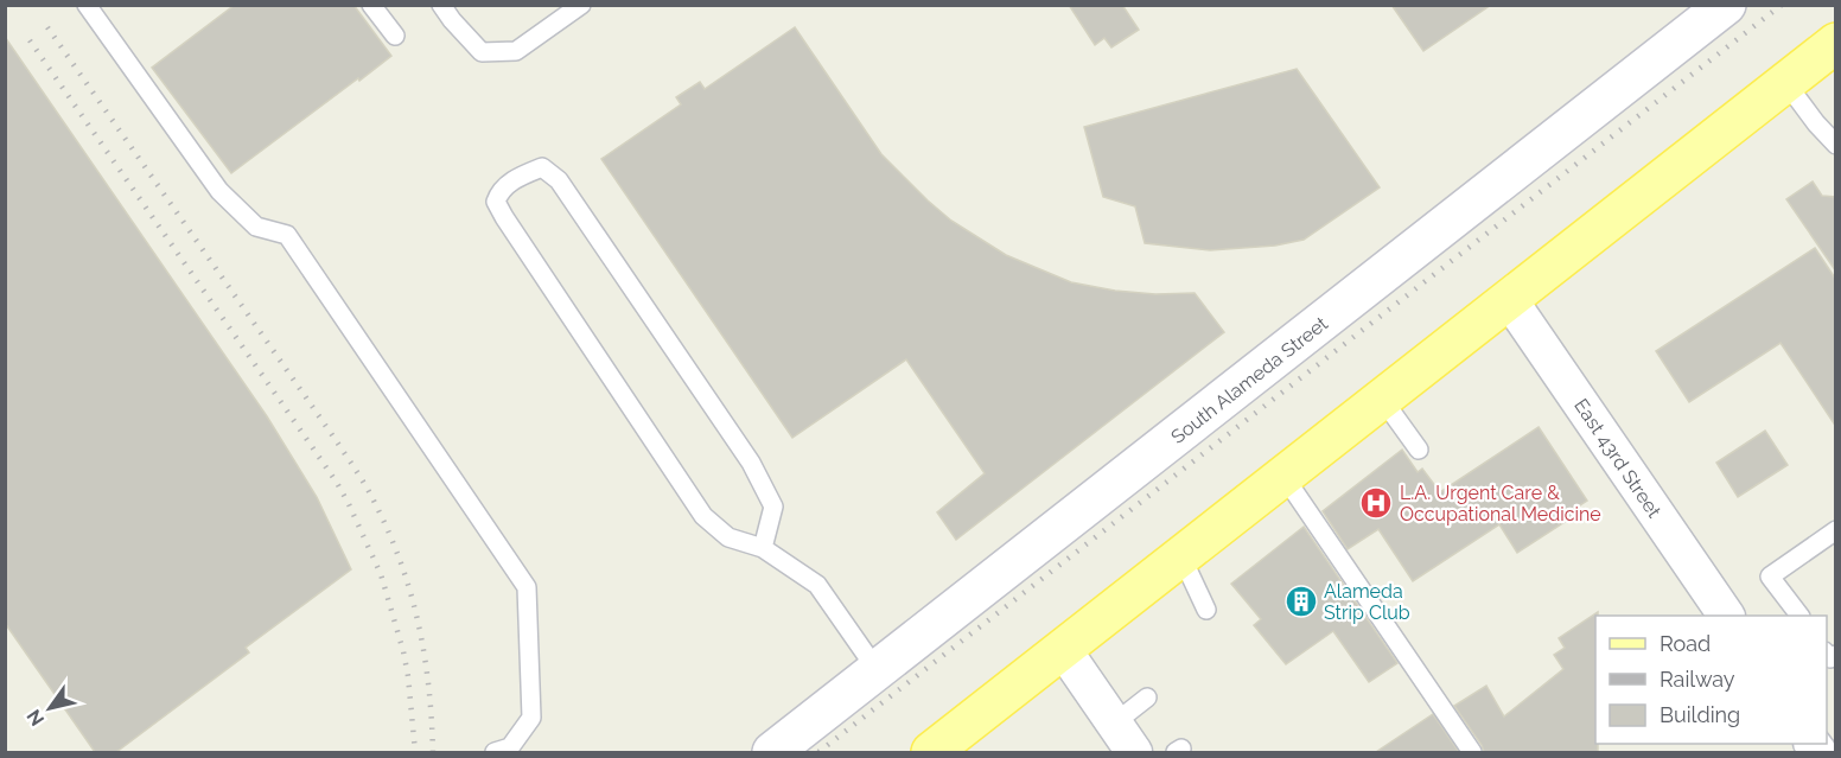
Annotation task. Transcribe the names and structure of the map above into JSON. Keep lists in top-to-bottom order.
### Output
{
  "streets": {
    "street": ["South Alameda Street", "East 43rd Street"]
  },
  "places": {
    "hospital": ["L.A. Urgent Care & Occupational Medicine"],
    "building": ["Alameda Strip Club"]
  },
  "legend": ["Road", "Railway", "Building"],
  "north": "bottom left"
}
